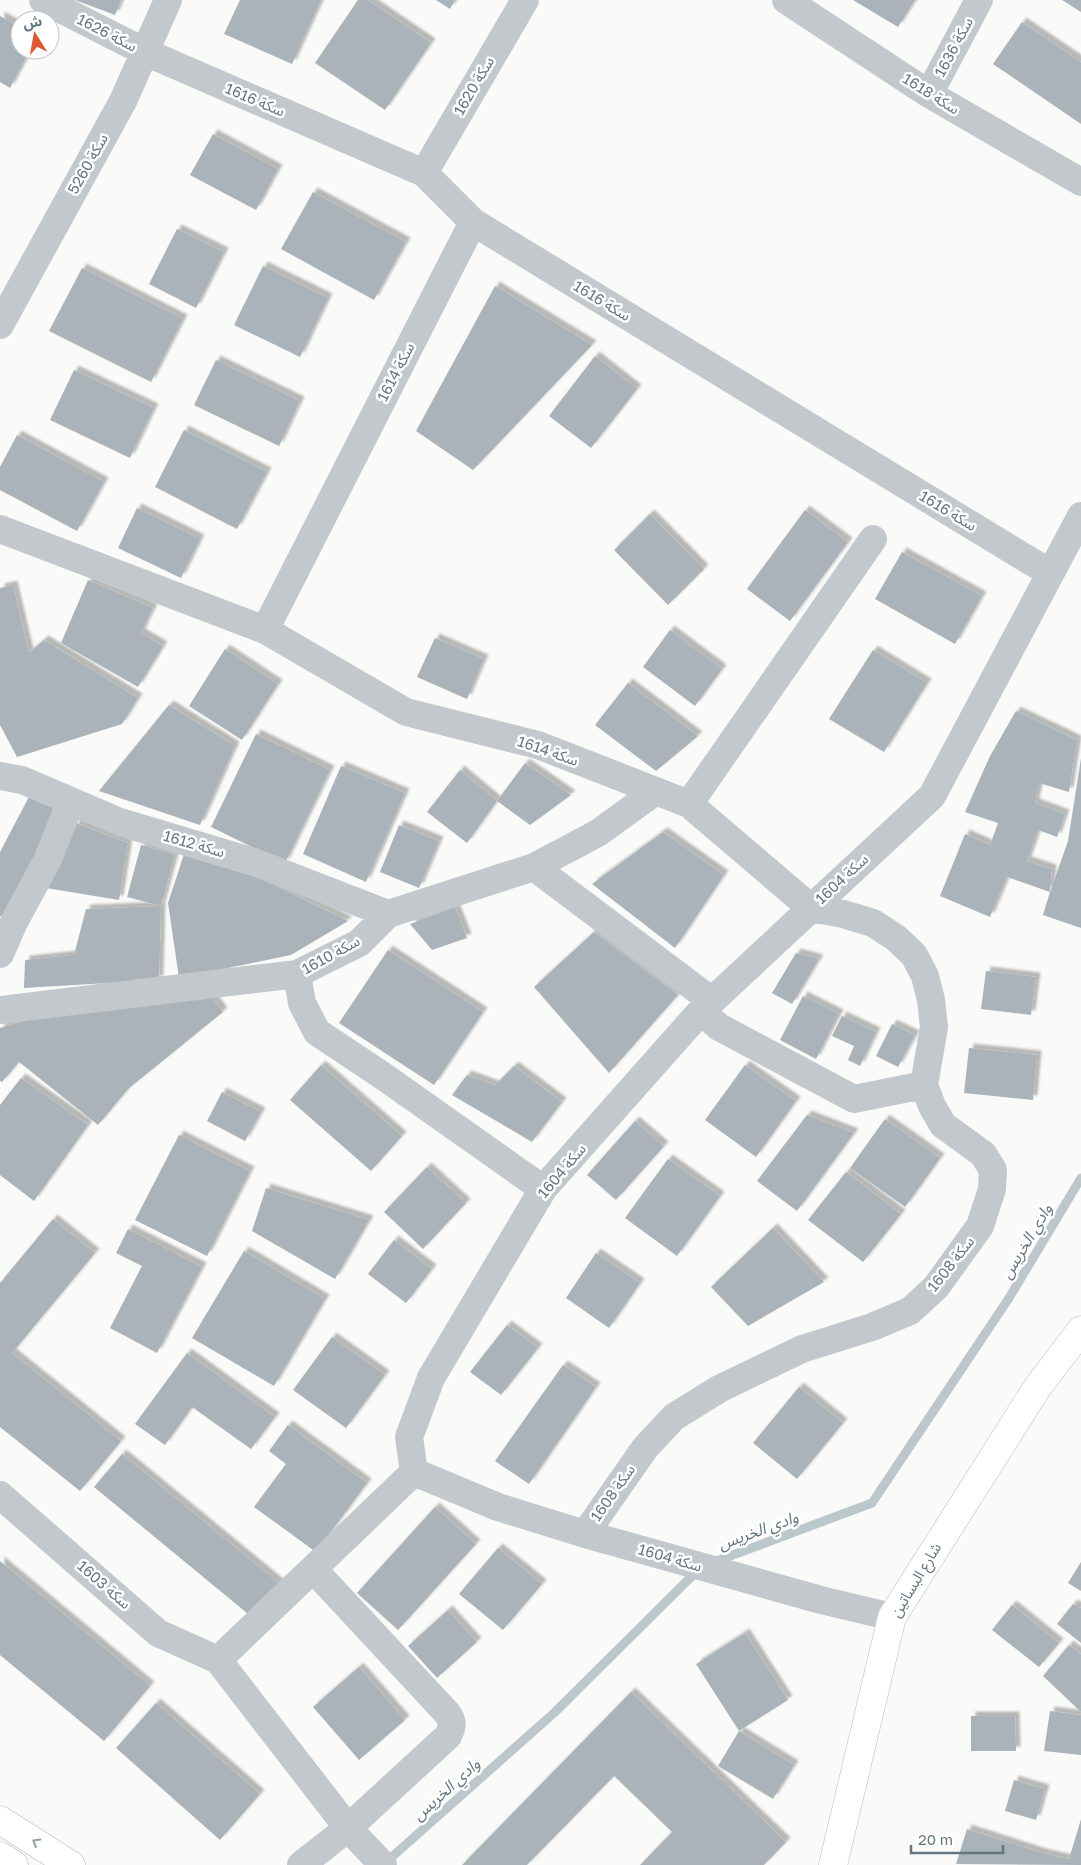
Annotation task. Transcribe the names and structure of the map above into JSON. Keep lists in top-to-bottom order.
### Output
{
  "streets": {
    "street": [
      "سكة 1626",
      "سكة 1636",
      "سكة 1620",
      "سكة 1618",
      "سكة 1616",
      "سكة 5260",
      "سكة 1614",
      "سكة 1612",
      "سكة 1604",
      "سكة 1610",
      "سكة 1608",
      "شارع البساتين",
      "سكة 1603"
    ]
  },
  "crossings": [
    ["سكة 1626", "سكة 1616"],
    ["سكة 1626", "سكة 5260"],
    ["سكة 1636", "سكة 1618"],
    ["سكة 1620", "سكة 1616"],
    ["سكة 1616", "سكة 5260"],
    ["سكة 1616", "سكة 1614"],
    ["سكة 1616", "سكة 1604"],
    ["سكة 1614", "سكة 1604"],
    ["سكة 1614", "سكة 1610"],
    ["سكة 1612", "سكة 1610"],
    ["سكة 1604", "سكة 1608"],
    ["سكة 1604", "شارع البساتين"]
  ],
  "water": ["وادي الخريس"],
  "scale_bar": "20 m",
  "north": "top"
}
